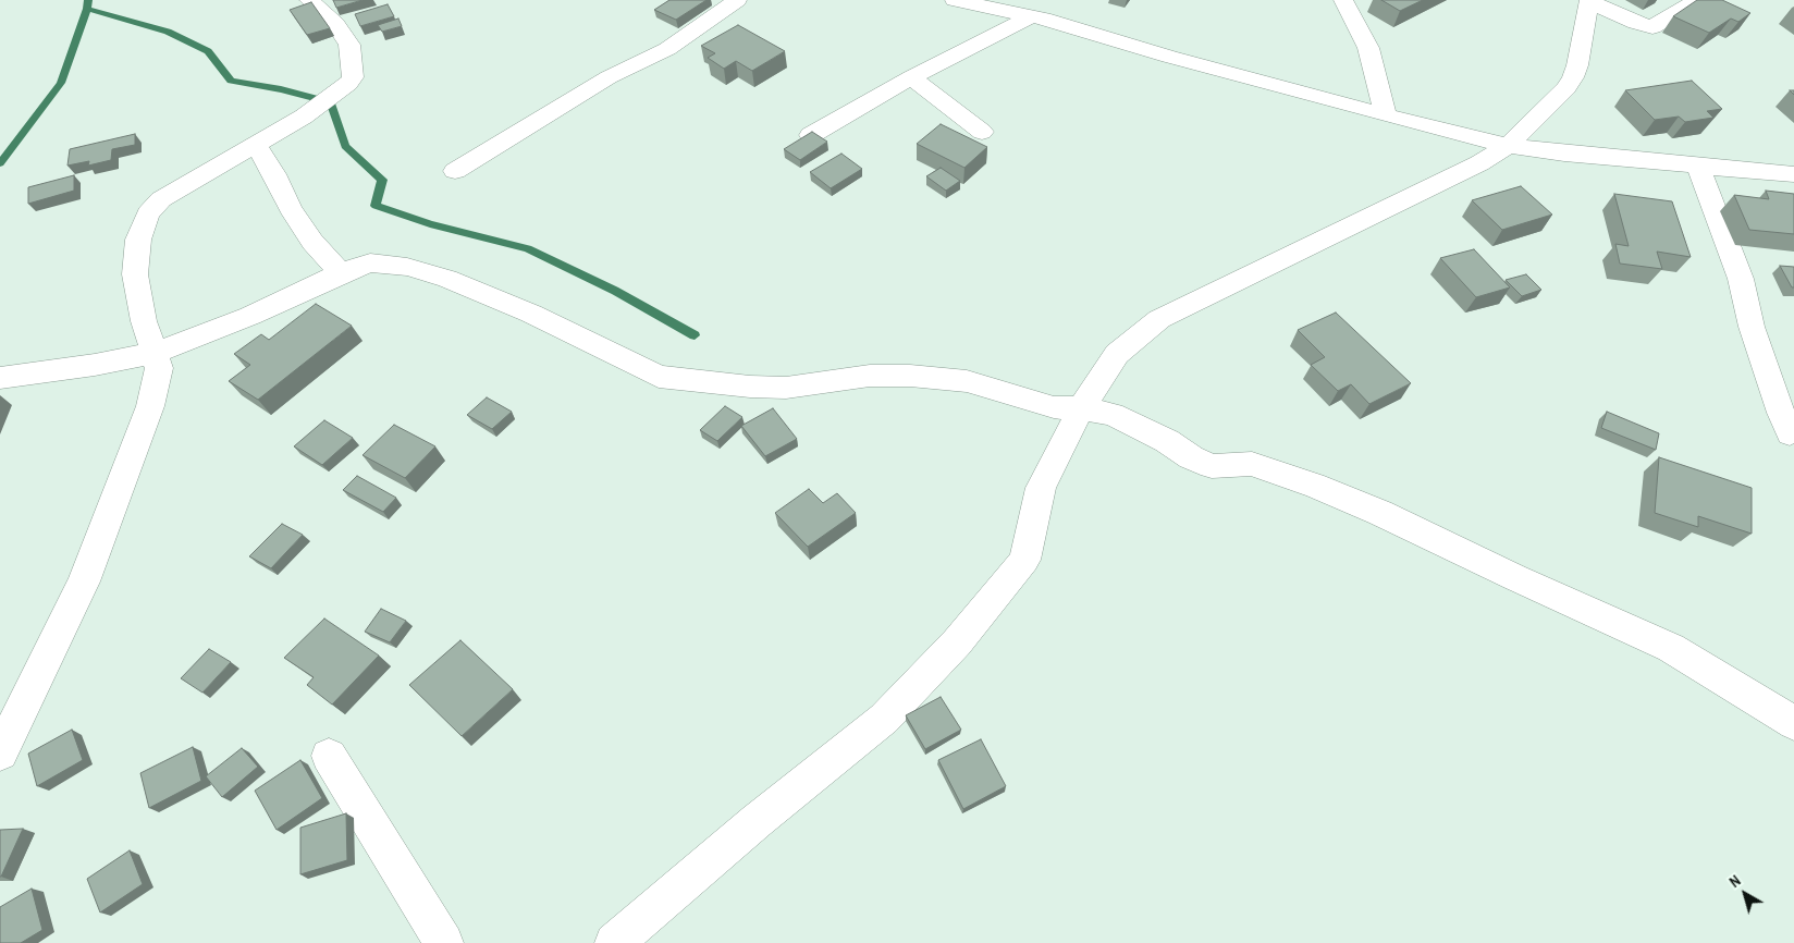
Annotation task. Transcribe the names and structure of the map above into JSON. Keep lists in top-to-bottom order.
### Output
{
  "north": "top left"
}
